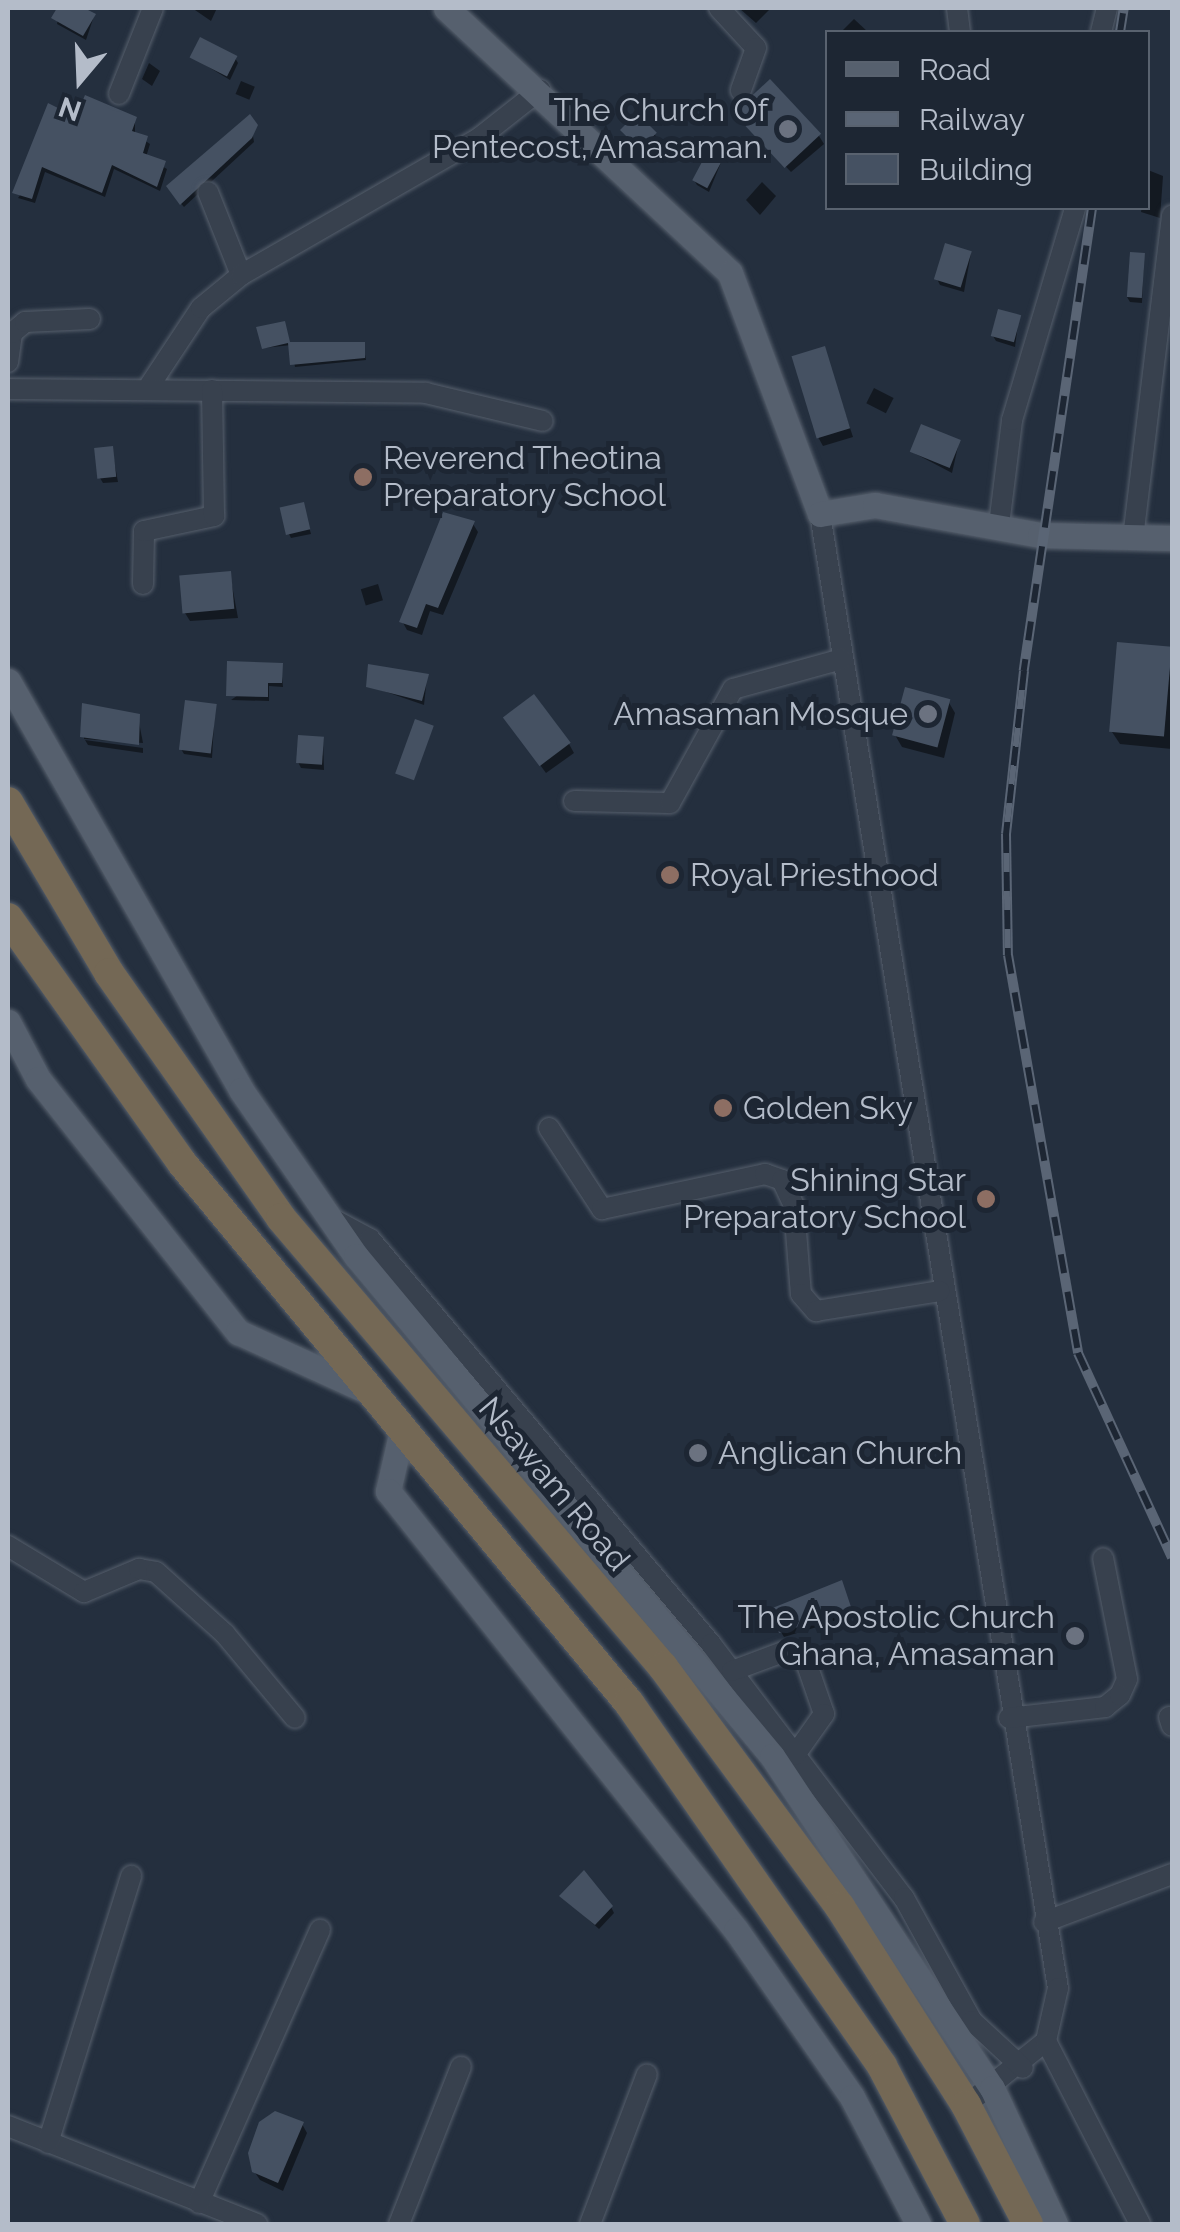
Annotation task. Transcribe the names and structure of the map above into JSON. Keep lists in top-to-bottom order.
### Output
{
  "streets": {
    "highway": ["Nsawam Road"]
  },
  "places": [
    "The Church Of Pentecost, Amasaman.",
    "Reverend Theotina Preparatory School",
    "Amasaman Mosque",
    "Royal Priesthood",
    "Golden Sky",
    "Shining Star Preparatory School",
    "Anglican Church",
    "The Apostolic Church Ghana, Amasaman"
  ],
  "legend": ["Road", "Railway", "Building"],
  "north": "bottom"
}
